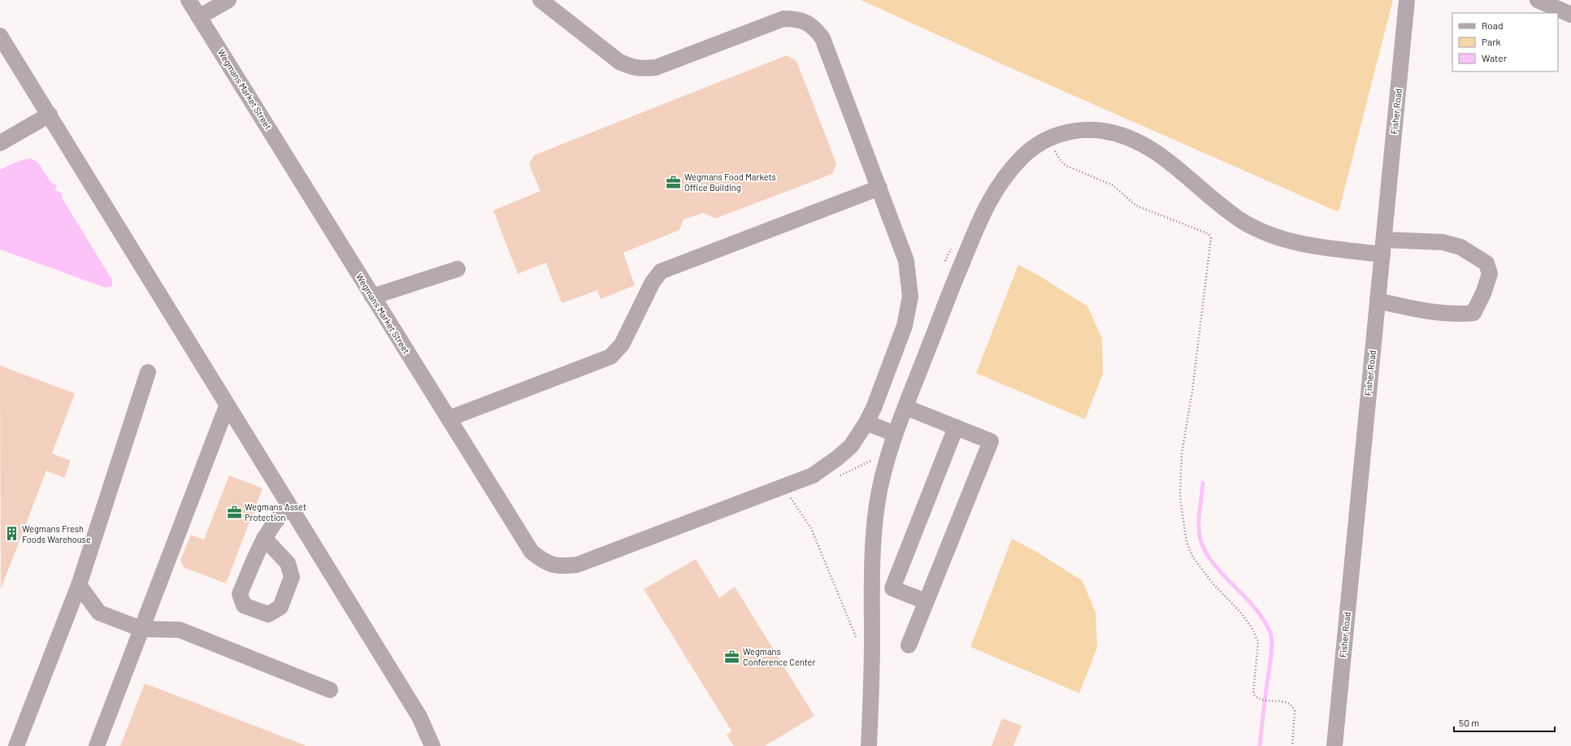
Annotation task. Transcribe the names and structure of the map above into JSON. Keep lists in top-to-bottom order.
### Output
{
  "streets": {
    "street": ["Wegmans Market Street", "Fisher Road"]
  },
  "places": {
    "office": ["Wegmans Food Markets Office Building", "Wegmans Asset Protection", "Wegmans Conference Center"],
    "building": ["Wegmans Fresh Foods Warehouse"]
  },
  "legend": ["Road", "Park", "Water"],
  "scale_bar": "50 m"
}
